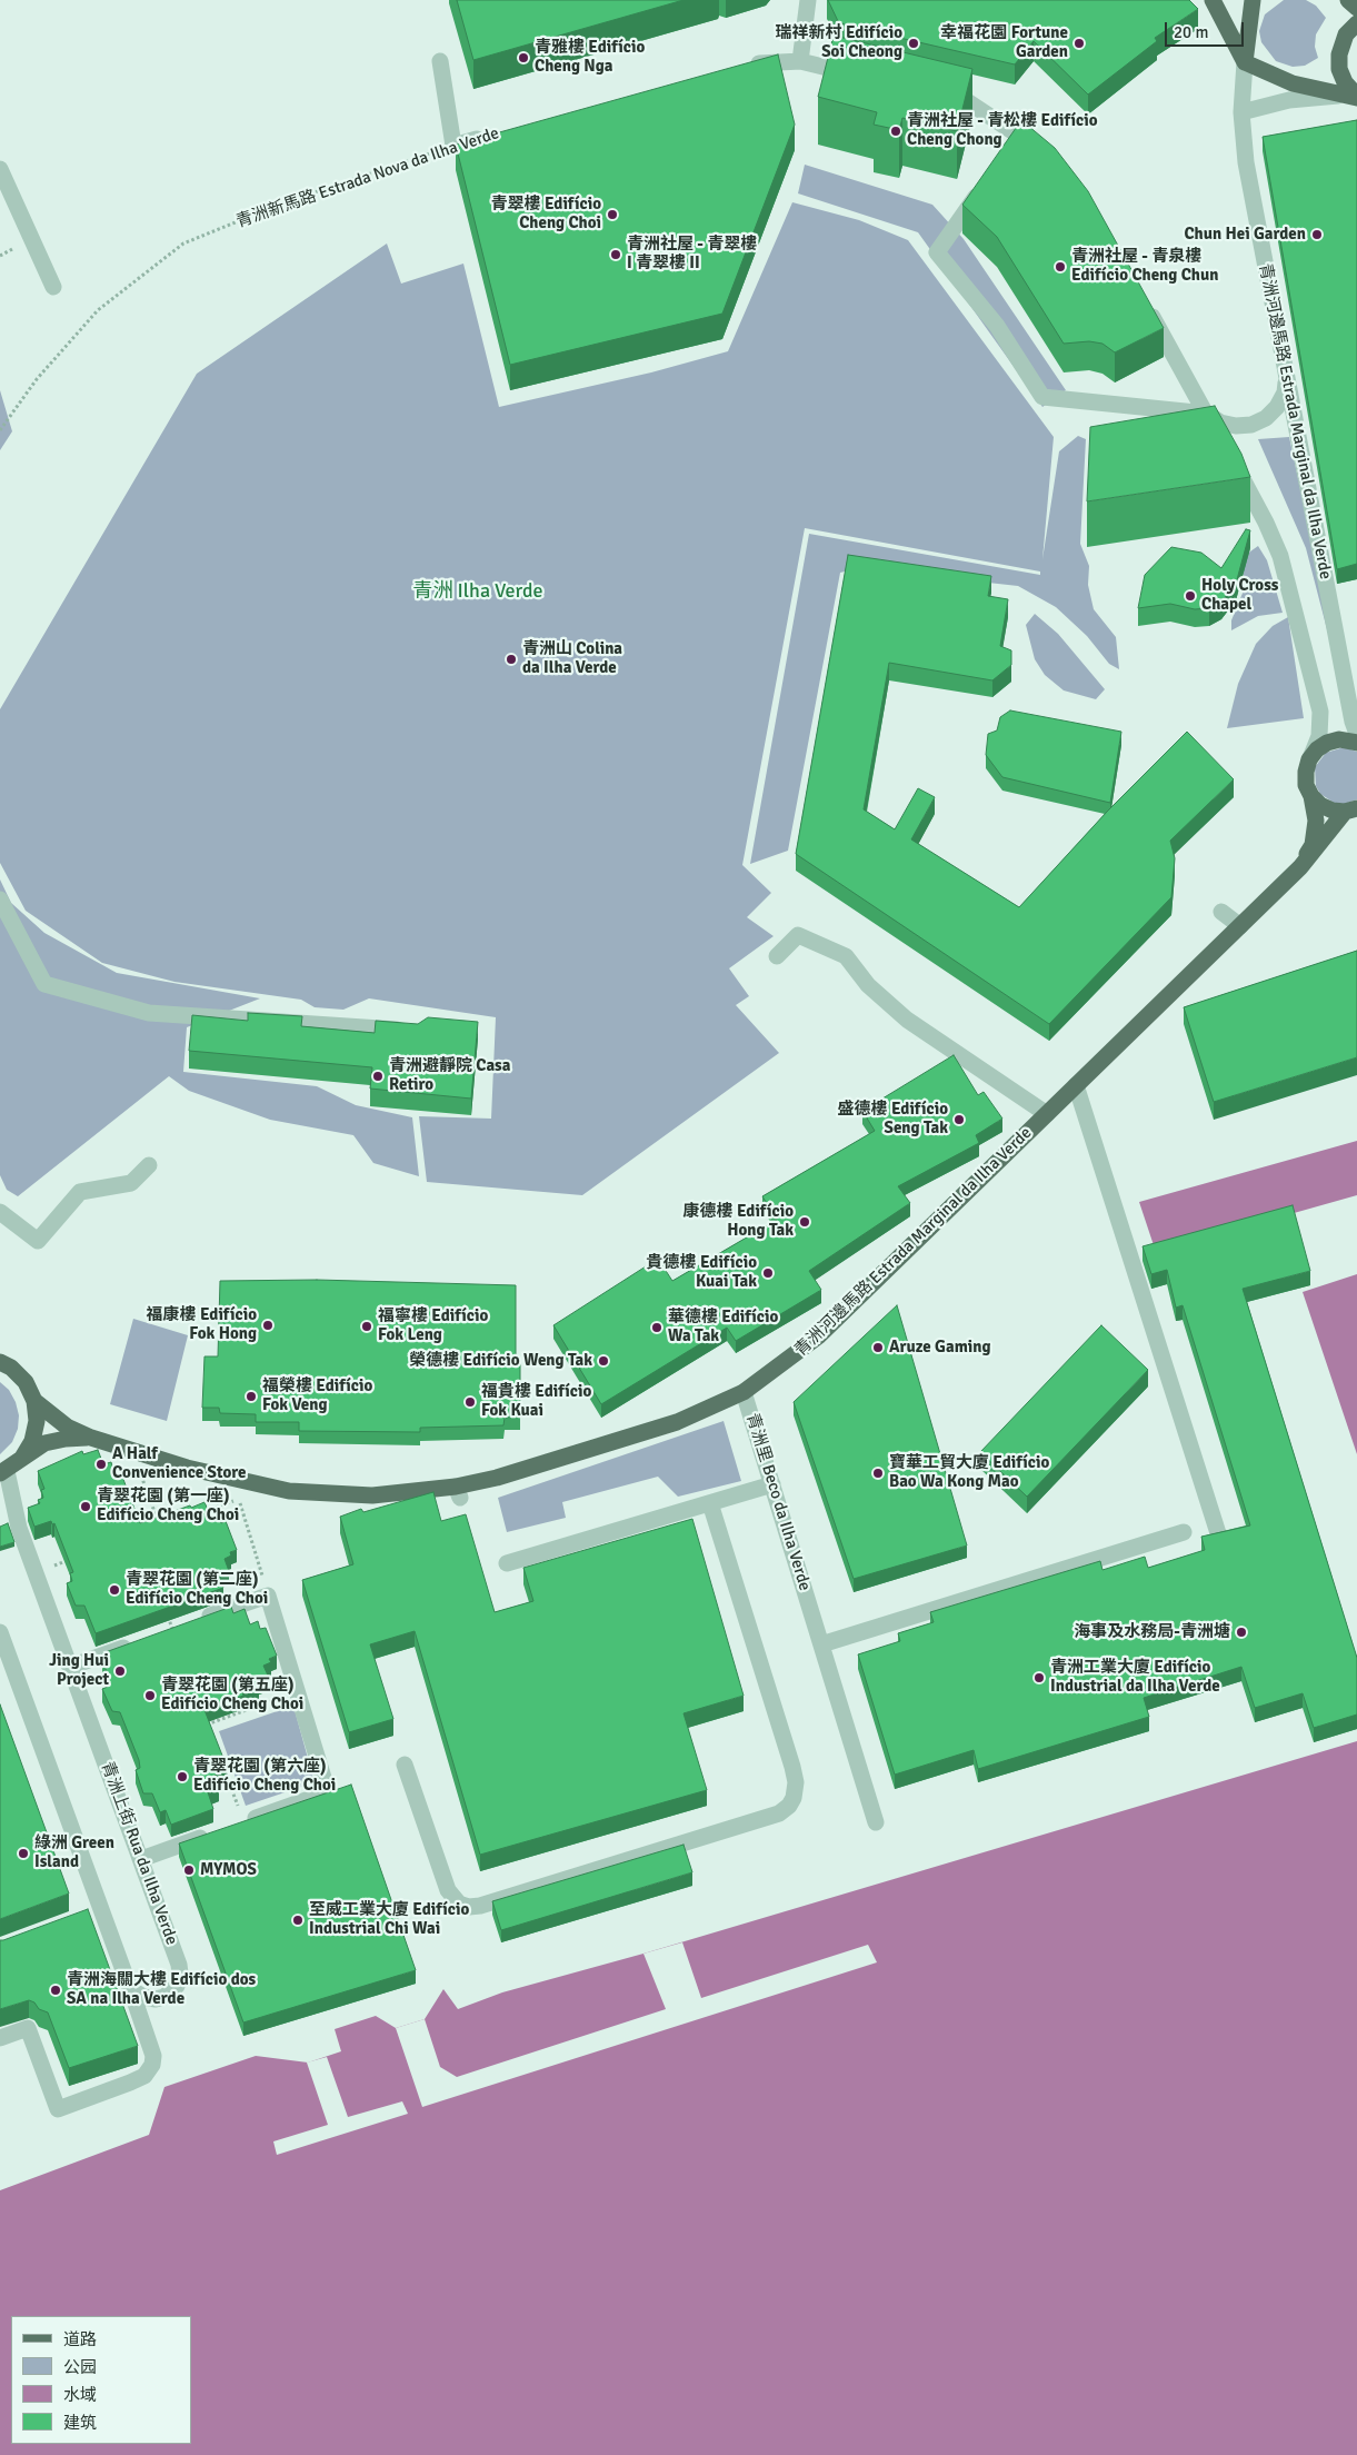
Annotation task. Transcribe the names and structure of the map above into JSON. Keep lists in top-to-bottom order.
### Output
{
  "streets": {
    "main road": ["青洲河邊馬路 Estrada Marginal da Ilha Verde"],
    "street": ["青洲新馬路 Estrada Nova da Ilha Verde", "青洲里 Beco da Ilha Verde", "青洲上街 Rua da Ilha Verde"]
  },
  "crossings": [
    ["青洲河邊馬路 Estrada Marginal da Ilha Verde", "青洲里 Beco da Ilha Verde"],
    ["青洲河邊馬路 Estrada Marginal da Ilha Verde", "青洲上街 Rua da Ilha Verde"]
  ],
  "districts": ["青洲 Ilha Verde"],
  "places": [
    "瑞祥新村 Edifício Soi Cheong",
    "幸福花園 Fortune Garden",
    "青雅樓 Edifício Cheng Nga",
    "青洲社屋 - 青松樓 Edifício Cheng Chong",
    "青翠樓 Edifício Cheng Choi",
    "Chun Hei Garden",
    "青洲社屋 - 青翠樓 I 青翠樓 II",
    "青洲社屋 - 青泉樓 Edifício Cheng Chun",
    "Holy Cross Chapel",
    "青洲山 Colina da Ilha Verde",
    "青洲避靜院 Casa Retiro",
    "盛德樓 Edifício Seng Tak",
    "康德樓 Edifício Hong Tak",
    "貴德樓 Edifício Kuai Tak",
    "福康樓 Edifício Fok Hong",
    "福寧樓 Edifício Fok Leng",
    "華德樓 Edifício Wa Tak",
    "Aruze Gaming",
    "榮德樓 Edifício Weng Tak",
    "福榮樓 Edifício Fok Veng",
    "福貴樓 Edifício Fok Kuai",
    "A Half Convenience Store",
    "寶華工貿大廈 Edifício Bao Wa Kong Mao",
    "青翠花園 (第一座) Edifício Cheng Choi",
    "青翠花園 (第二座) Edifício Cheng Choi",
    "海事及水務局-青洲塘",
    "Jing Hui Project",
    "青洲工業大廈 Edifício Industrial da Ilha Verde",
    "青翠花園 (第五座) Edifício Cheng Choi",
    "青翠花園 (第六座) Edifício Cheng Choi",
    "綠洲 Green Island",
    "MYMOS",
    "至威工業大廈 Edifício Industrial Chi Wai",
    "青洲海關大樓 Edifício dos SA na Ilha Verde"
  ],
  "legend": [
    "道路",
    "公园",
    "水域",
    "建筑"
  ],
  "scale_bar": "20 m"
}
